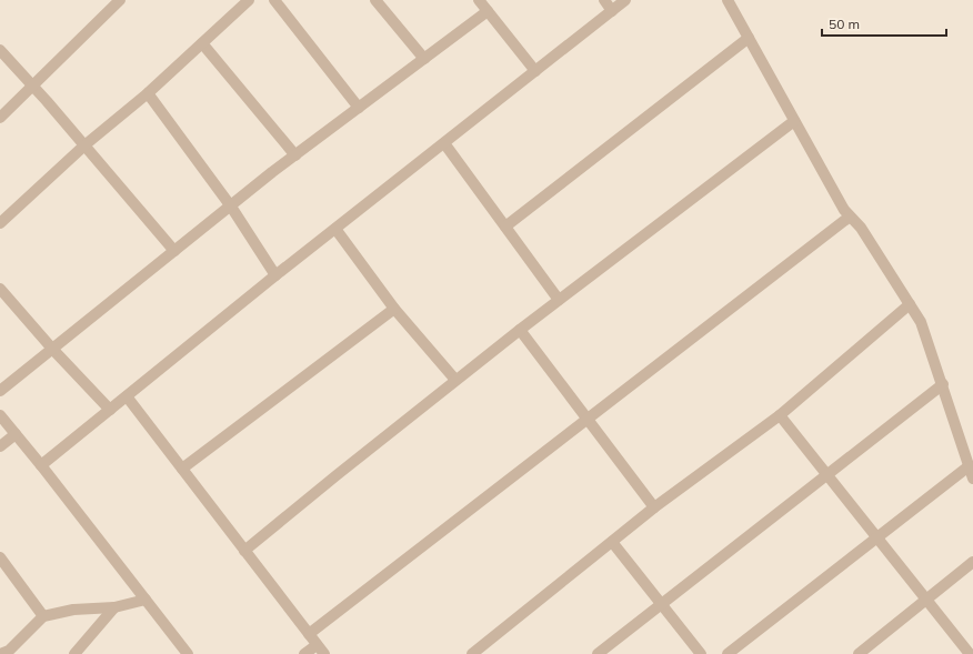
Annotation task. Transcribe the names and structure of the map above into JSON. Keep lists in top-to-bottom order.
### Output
{
  "scale_bar": "50 m"
}
